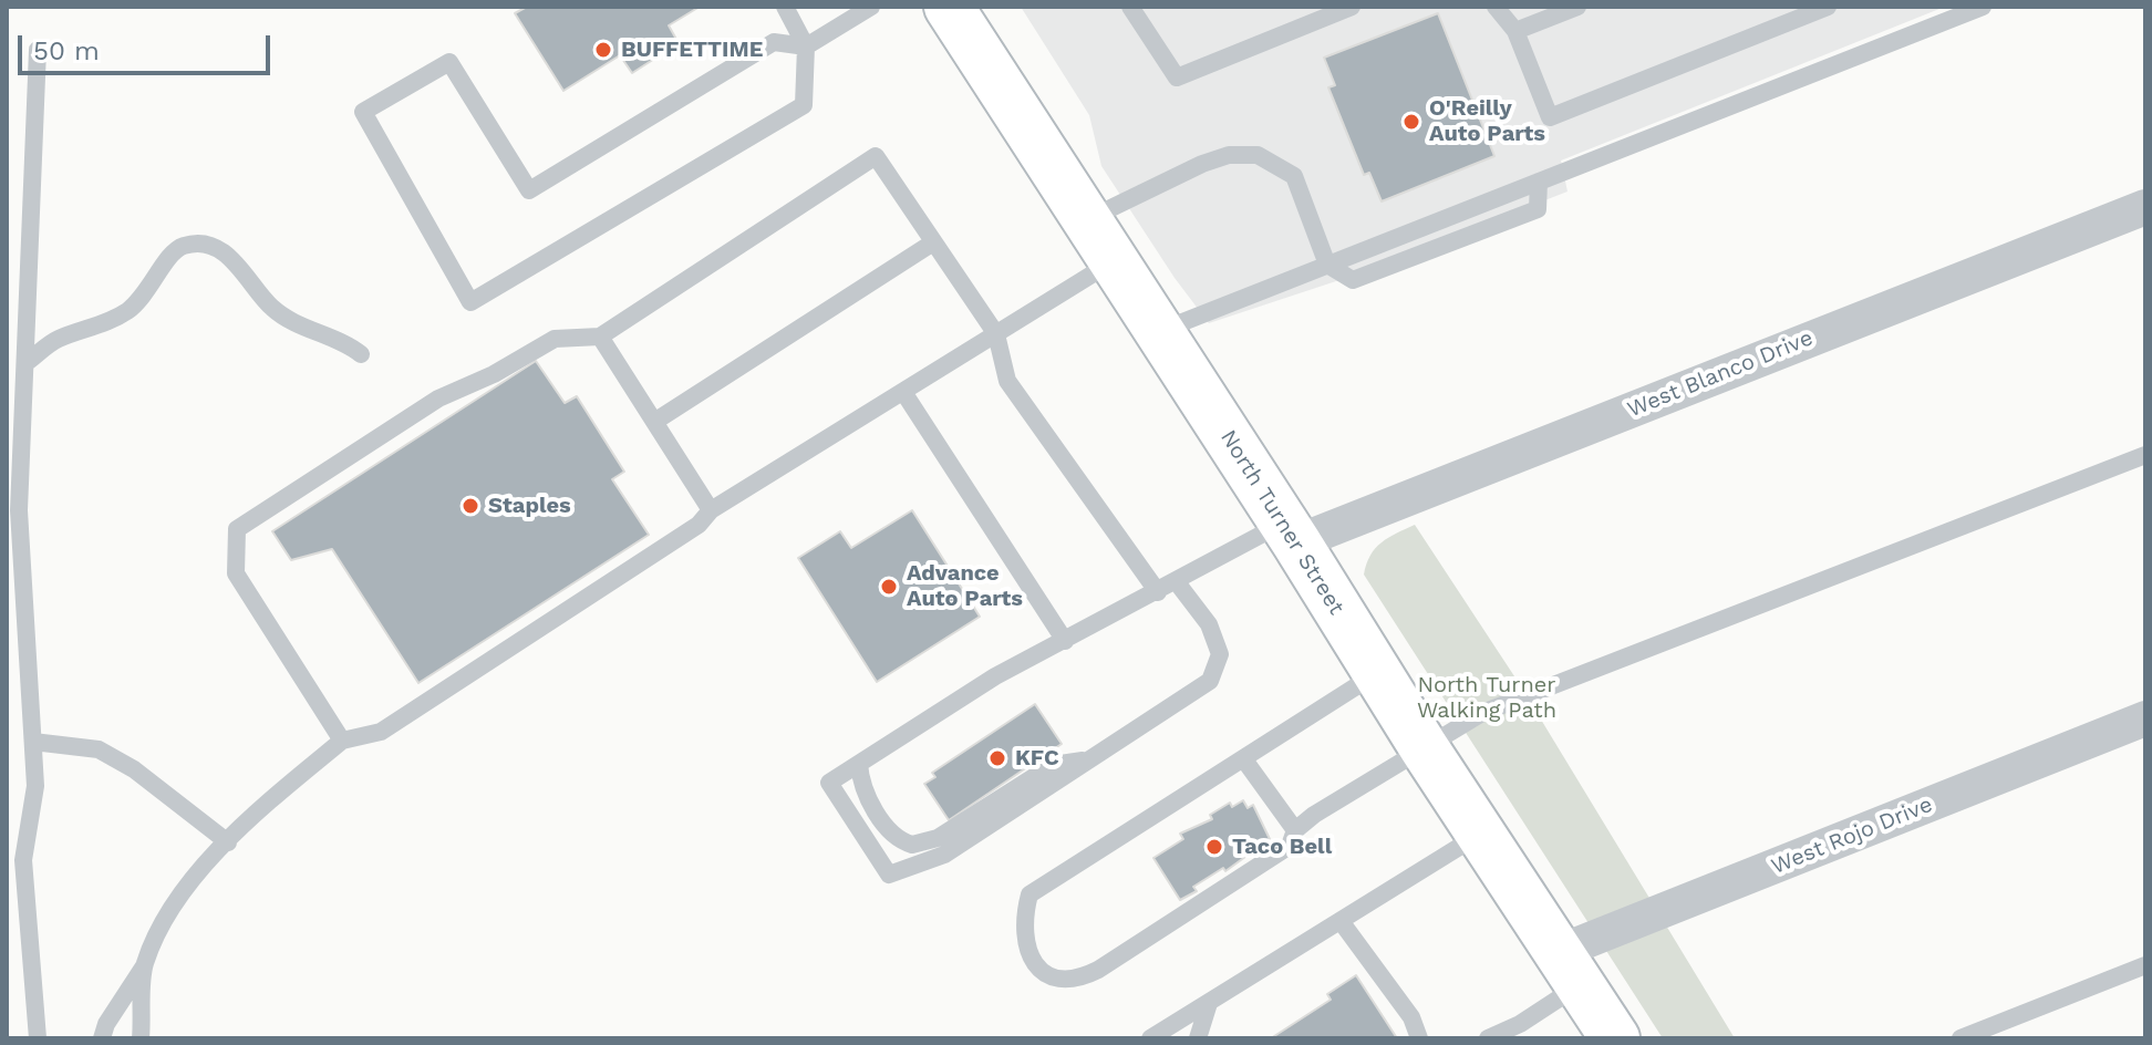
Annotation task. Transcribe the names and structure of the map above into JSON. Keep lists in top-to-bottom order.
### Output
{
  "streets": {
    "main road": ["North Turner Street"],
    "street": ["West Blanco Drive", "West Rojo Drive"]
  },
  "crossings": [
    ["West Blanco Drive", "North Turner Street"],
    ["North Turner Street", "West Rojo Drive"]
  ],
  "parks": ["North Turner Walking Path"],
  "places": [
    "BUFFETTIME",
    "O'Reilly Auto Parts",
    "Staples",
    "Advance Auto Parts",
    "KFC",
    "Taco Bell"
  ],
  "scale_bar": "50 m"
}
